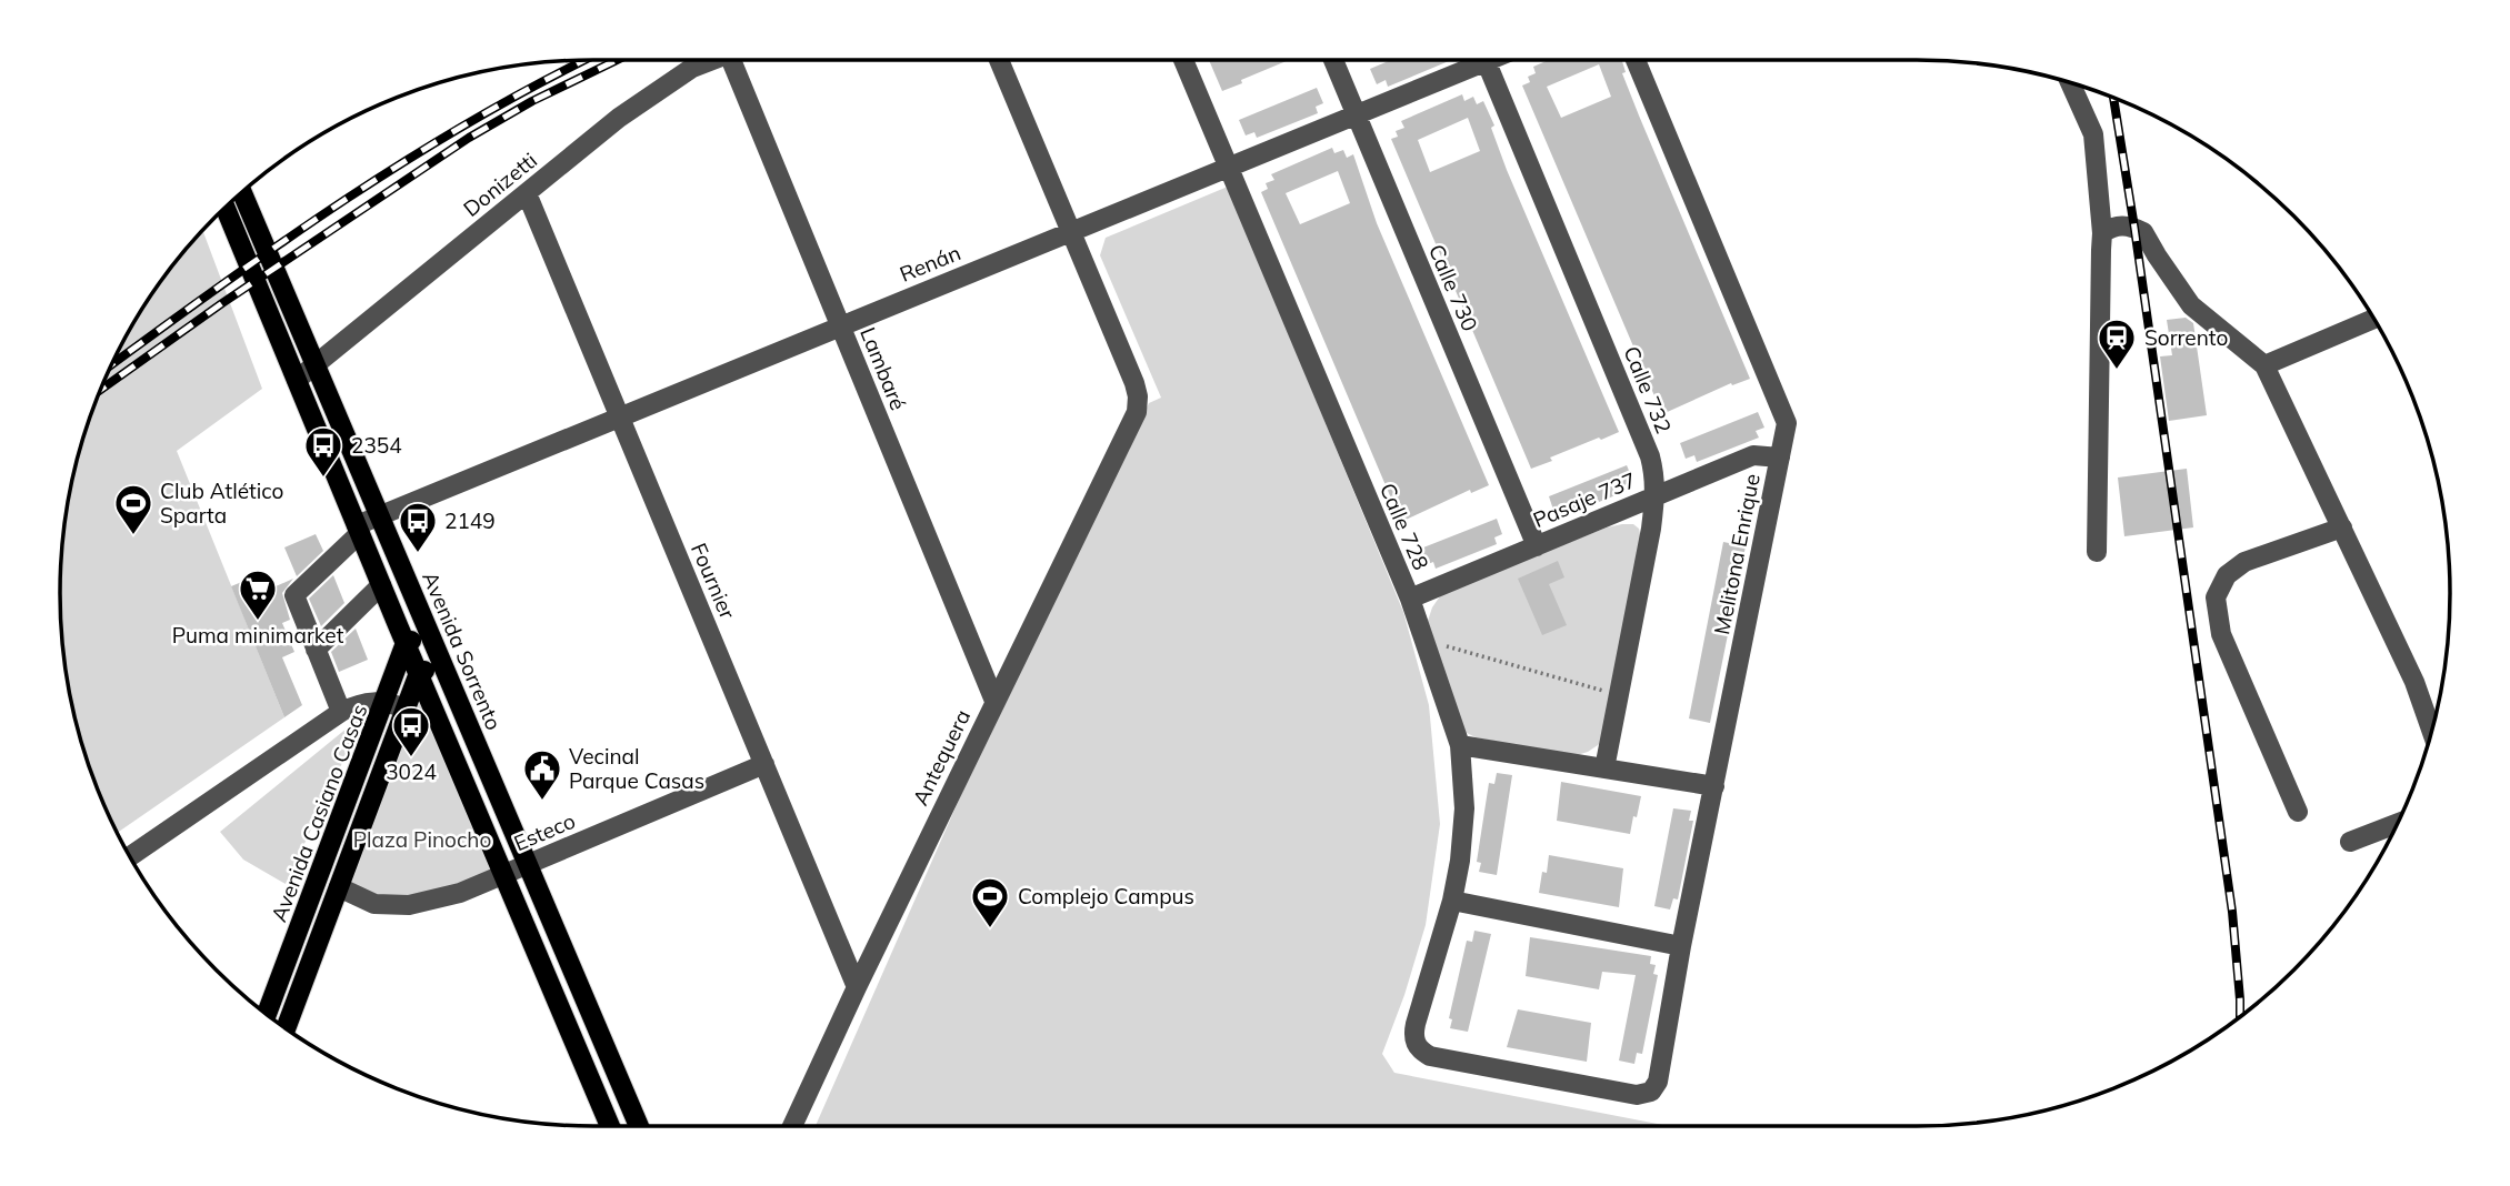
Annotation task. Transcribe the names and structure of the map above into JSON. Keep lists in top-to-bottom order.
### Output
{
  "streets": {
    "main road": ["Avenida Sorrento", "Avenida Casiano Casas"],
    "street": [
      "Donizetti",
      "Renán",
      "Calle 730",
      "Lambaré",
      "Calle 732",
      "Pasaje 737",
      "Calle 728",
      "Melitona Enrique",
      "Fournier",
      "Antequera",
      "Esteco"
    ]
  },
  "crossings": [
    ["Donizetti", "Fournier"],
    ["Donizetti", "Avenida Sorrento"],
    ["Renán", "Calle 730"],
    ["Renán", "Lambaré"],
    ["Renán", "Calle 728"],
    ["Renán", "Fournier"],
    ["Renán", "Avenida Sorrento"],
    ["Renán", "Antequera"],
    ["Calle 730", "Pasaje 737"],
    ["Lambaré", "Antequera"],
    ["Calle 732", "Pasaje 737"],
    ["Pasaje 737", "Calle 728"],
    ["Pasaje 737", "Melitona Enrique"],
    ["Calle 728", "Melitona Enrique"],
    ["Fournier", "Antequera"],
    ["Fournier", "Esteco"],
    ["Avenida Sorrento", "Esteco"],
    ["Avenida Casiano Casas", "Esteco"]
  ],
  "parks": ["Plaza Pinocho"],
  "places": {
    "station": ["Sorrento"],
    "bus stop": ["2354", "2149", "3024"],
    "sports": ["Club Atlético Sparta", "Complejo Campus"],
    "supermarket": ["Puma minimarket"],
    "public building": ["Vecinal Parque Casas"]
  }
}
